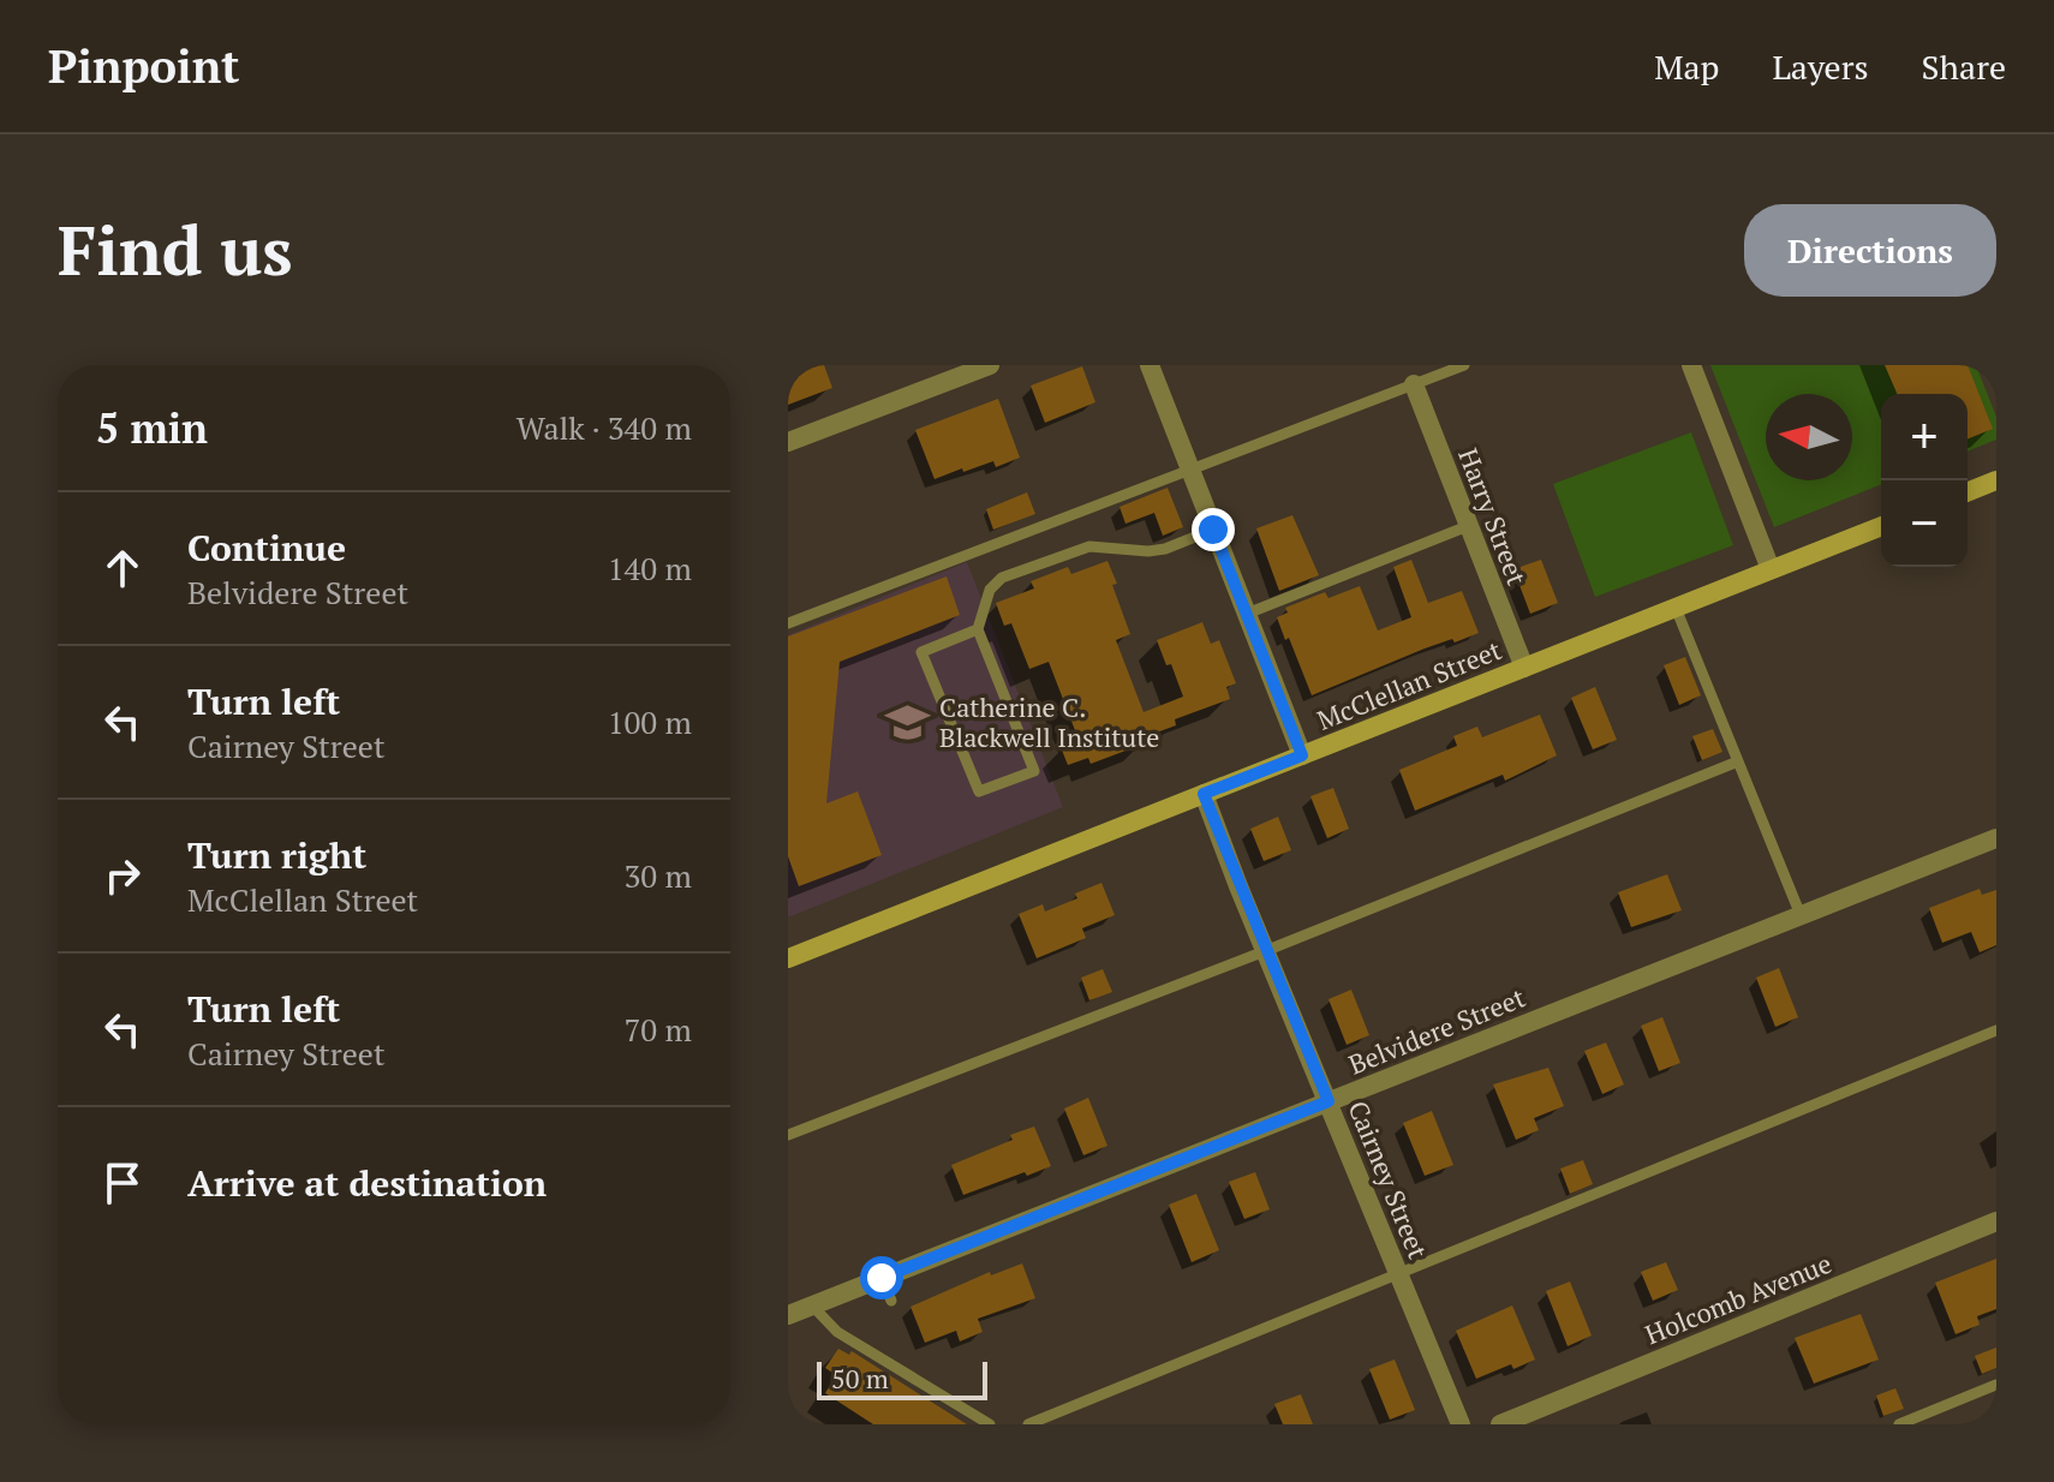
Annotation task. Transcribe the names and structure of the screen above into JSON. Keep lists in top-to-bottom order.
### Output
{
  "streets": {
    "street": [
      "Harry Street",
      "McClellan Street",
      "Belvidere Street",
      "Cairney Street",
      "Holcomb Avenue"
    ]
  },
  "crossings": [
    ["Harry Street", "McClellan Street"],
    ["McClellan Street", "Cairney Street"],
    ["Belvidere Street", "Cairney Street"]
  ],
  "places": {
    "school or university": ["Catherine C. Blackwell Institute"]
  },
  "scale_bar": "50 m",
  "north": "left",
  "page": {
    "header": "Pinpoint",
    "nav": ["Map", "Layers", "Share"],
    "buttons": "Directions",
    "title": "Find us",
    "heading": ["5 min", "Walk · 340 m"],
    "map_buttons": ["+", "−"],
    "list": [
      ["Continue", "Belvidere Street", "140 m"],
      ["Turn left", "Cairney Street", "100 m"],
      ["Turn right", "McClellan Street", "30 m"],
      ["Turn left", "Cairney Street", "70 m"],
      "Arrive at destination"
    ],
    "scale": "50 m"
  }
}
